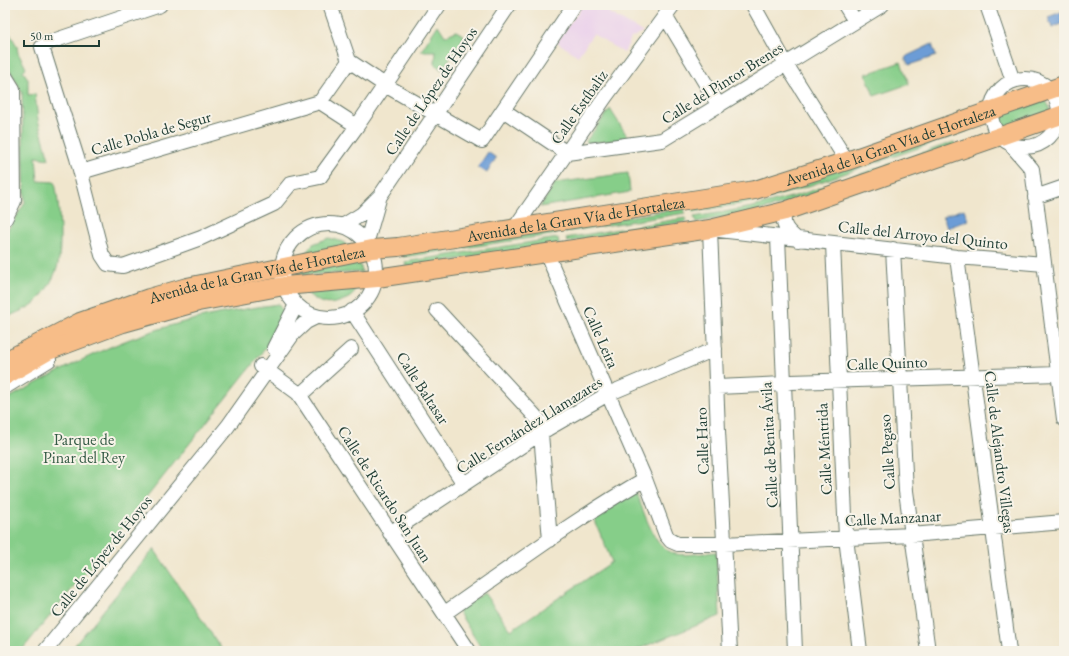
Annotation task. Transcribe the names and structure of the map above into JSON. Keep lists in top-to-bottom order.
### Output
{
  "streets": {
    "main road": ["Avenida de la Gran Vía de Hortaleza"],
    "street": [
      "Calle del Pintor Brenes",
      "Calle de López de Hoyos",
      "Calle Estíbaliz",
      "Calle Pobla de Segur",
      "Calle del Arroyo del Quinto",
      "Calle Leira",
      "Calle Quinto",
      "Calle Baltasar",
      "Calle Fernández Llamazares",
      "Calle Haro",
      "Calle de Benita Ávila",
      "Calle Méntrida",
      "Calle Pegaso",
      "Calle de Alejandro Villegas",
      "Calle de Ricardo San Juan",
      "Calle Manzanar"
    ]
  },
  "crossings": [
    ["Calle del Pintor Brenes", "Calle Estíbaliz"],
    ["Calle de López de Hoyos", "Avenida de la Gran Vía de Hortaleza"],
    ["Calle de López de Hoyos", "Calle de Ricardo San Juan"],
    ["Calle Estíbaliz", "Avenida de la Gran Vía de Hortaleza"],
    ["Avenida de la Gran Vía de Hortaleza", "Calle del Arroyo del Quinto"],
    ["Avenida de la Gran Vía de Hortaleza", "Calle Leira"],
    ["Avenida de la Gran Vía de Hortaleza", "Calle Haro"],
    ["Calle del Arroyo del Quinto", "Calle Haro"],
    ["Calle del Arroyo del Quinto", "Calle de Benita Ávila"],
    ["Calle del Arroyo del Quinto", "Calle Méntrida"],
    ["Calle del Arroyo del Quinto", "Calle Pegaso"],
    ["Calle del Arroyo del Quinto", "Calle de Alejandro Villegas"],
    ["Calle Leira", "Calle Fernández Llamazares"],
    ["Calle Leira", "Calle Haro"],
    ["Calle Leira", "Calle Manzanar"],
    ["Calle Quinto", "Calle Haro"],
    ["Calle Quinto", "Calle de Benita Ávila"],
    ["Calle Quinto", "Calle Méntrida"],
    ["Calle Quinto", "Calle Pegaso"],
    ["Calle Quinto", "Calle de Alejandro Villegas"],
    ["Calle Baltasar", "Calle Fernández Llamazares"],
    ["Calle Fernández Llamazares", "Calle Haro"],
    ["Calle Fernández Llamazares", "Calle de Ricardo San Juan"],
    ["Calle Haro", "Calle Manzanar"],
    ["Calle de Benita Ávila", "Calle Manzanar"],
    ["Calle Méntrida", "Calle Manzanar"],
    ["Calle Pegaso", "Calle Manzanar"],
    ["Calle de Alejandro Villegas", "Calle Manzanar"]
  ],
  "parks": ["Parque de Pinar del Rey"],
  "scale_bar": "50 m"
}
